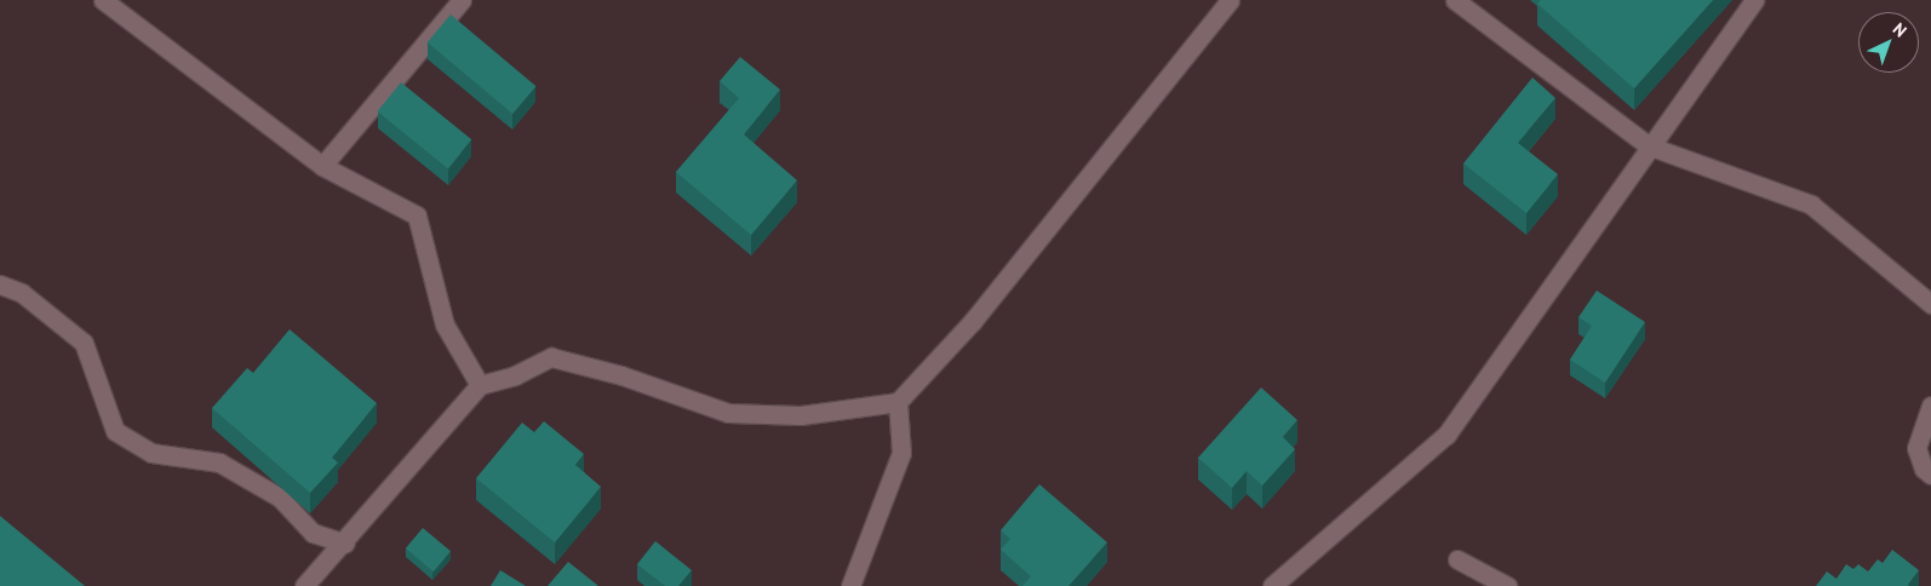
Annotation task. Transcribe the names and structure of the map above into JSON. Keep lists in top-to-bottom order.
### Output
{
  "north": "top right"
}
